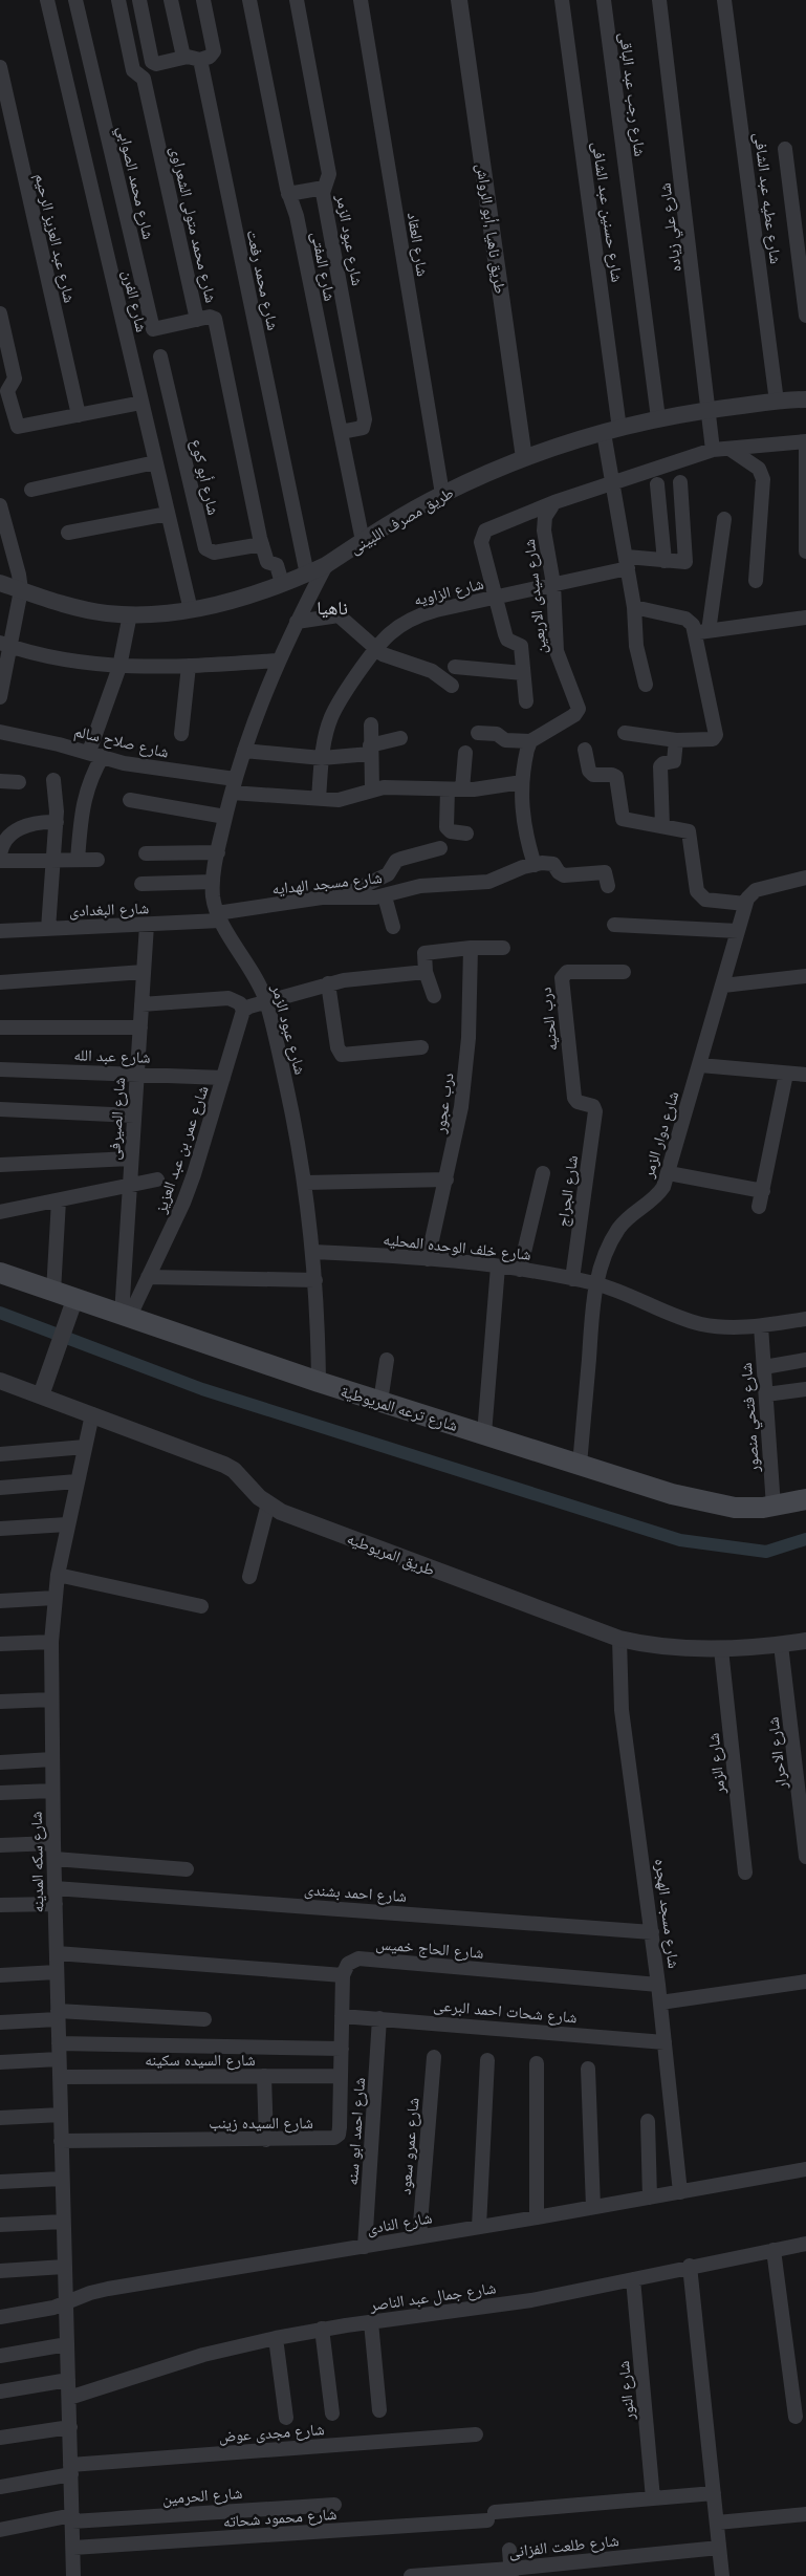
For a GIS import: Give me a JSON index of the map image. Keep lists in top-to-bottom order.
{
  "streets": {
    "main road": ["شارع ترعه المريوطية"],
    "street": [
      "شارع رجب عبد الباقى",
      "شارع محمد الصوابي",
      "شارع عطيه عبد الشافى",
      "شارع حسنين عبد الشافى",
      "شارع محمد متولى الشعراوى",
      "شارع علي زياده",
      "طريق ناهيا ,أبو الرواش",
      "شارع عبد العزيز الرحيم",
      "شارع عبود الزمر",
      "شارع العقاد",
      "شارع المفتى",
      "شارع محمد رفعت",
      "شارع الفرن",
      "شارع أبو كوع",
      "طريق مصرف اللبينى",
      "شارع الزاويه",
      "شارع سيدى الاربعين",
      "شارع صلاح سالم",
      "شارع مسجد الهدايه",
      "شارع البغدادى",
      "درب الحنيه",
      "شارع عبد الله",
      "درب عجور",
      "شارع الصيرفى",
      "شارع دوار الزمر",
      "شارع عمر بن عبد العزيز",
      "شارع الجراج",
      "شارع خلف الوحده المحليه",
      "شارع فتحي منصور",
      "طريق المريوطيه",
      "شارع الاحرار",
      "شارع الزمر",
      "شارع سكه المدينه",
      "شارع احمد بشندى",
      "شارع مسجد الهجره",
      "شارع الحاج خميس",
      "شارع شحات احمد البرعى",
      "شارع السيده سكينه",
      "شارع السيده زينب",
      "شارع احمد ابو سنه",
      "شارع عمرو سعود",
      "شارع النادى",
      "شارع جمال عبد الناصر",
      "شارع النور",
      "شارع مجدى عوض",
      "شارع الحرمين",
      "شارع محمود شحاته",
      "شارع طلعت الفزانى"
    ]
  },
  "crossings": [
    ["شارع رجب عبد الباقى", "طريق مصرف اللبينى"],
    ["شارع محمد الصوابي", "شارع محمد متولى الشعراوى"],
    ["شارع عطيه عبد الشافى", "طريق مصرف اللبينى"],
    ["شارع حسنين عبد الشافى", "طريق مصرف اللبينى"],
    ["شارع حسنين عبد الشافى", "شارع الزاويه"],
    ["شارع محمد متولى الشعراوى", "شارع أبو كوع"],
    ["شارع محمد متولى الشعراوى", "طريق مصرف اللبينى"],
    ["شارع علي زياده", "طريق مصرف اللبينى"],
    ["طريق ناهيا ,أبو الرواش", "طريق مصرف اللبينى"],
    ["شارع عبود الزمر", "شارع المفتى"],
    ["شارع عبود الزمر", "طريق مصرف اللبينى"],
    ["شارع عبود الزمر", "شارع صلاح سالم"],
    ["شارع عبود الزمر", "شارع مسجد الهدايه"],
    ["شارع عبود الزمر", "شارع البغدادى"],
    ["شارع عبود الزمر", "شارع خلف الوحده المحليه"],
    ["شارع عبود الزمر", "شارع ترعه المريوطية"],
    ["شارع العقاد", "طريق مصرف اللبينى"],
    ["شارع المفتى", "طريق مصرف اللبينى"],
    ["شارع محمد رفعت", "طريق مصرف اللبينى"],
    ["شارع الفرن", "طريق مصرف اللبينى"],
    ["شارع الزاويه", "شارع سيدى الاربعين"],
    ["شارع الزاويه", "شارع صلاح سالم"],
    ["شارع مسجد الهدايه", "شارع البغدادى"],
    ["شارع البغدادى", "شارع الصيرفى"],
    ["درب الحنيه", "شارع الجراج"],
    ["شارع عبد الله", "شارع الصيرفى"],
    ["شارع عبد الله", "شارع عمر بن عبد العزيز"],
    ["درب عجور", "شارع خلف الوحده المحليه"],
    ["شارع الصيرفى", "شارع عمر بن عبد العزيز"],
    ["شارع الصيرفى", "شارع ترعه المريوطية"],
    ["شارع دوار الزمر", "شارع خلف الوحده المحليه"],
    ["شارع دوار الزمر", "شارع ترعه المريوطية"],
    ["شارع عمر بن عبد العزيز", "شارع ترعه المريوطية"],
    ["شارع الجراج", "شارع خلف الوحده المحليه"],
    ["شارع خلف الوحده المحليه", "شارع فتحي منصور"],
    ["شارع ترعه المريوطية", "شارع فتحي منصور"],
    ["طريق المريوطيه", "شارع الاحرار"],
    ["طريق المريوطيه", "شارع الزمر"],
    ["طريق المريوطيه", "شارع سكه المدينه"],
    ["طريق المريوطيه", "شارع مسجد الهجره"],
    ["شارع سكه المدينه", "شارع احمد بشندى"],
    ["شارع سكه المدينه", "شارع السيده سكينه"],
    ["شارع سكه المدينه", "شارع السيده زينب"],
    ["شارع سكه المدينه", "شارع النادى"],
    ["شارع احمد بشندى", "شارع مسجد الهجره"],
    ["شارع مسجد الهجره", "شارع الحاج خميس"],
    ["شارع مسجد الهجره", "شارع شحات احمد البرعى"],
    ["شارع مسجد الهجره", "شارع النادى"],
    ["شارع الحاج خميس", "شارع السيده زينب"],
    ["شارع شحات احمد البرعى", "شارع السيده زينب"],
    ["شارع شحات احمد البرعى", "شارع احمد ابو سنه"],
    ["شارع السيده سكينه", "شارع السيده زينب"],
    ["شارع احمد ابو سنه", "شارع النادى"],
    ["شارع عمرو سعود", "شارع النادى"],
    ["شارع جمال عبد الناصر", "شارع النور"],
    ["شارع النور", "شارع محمود شحاته"]
  ],
  "districts": ["ناهيا"]
}
